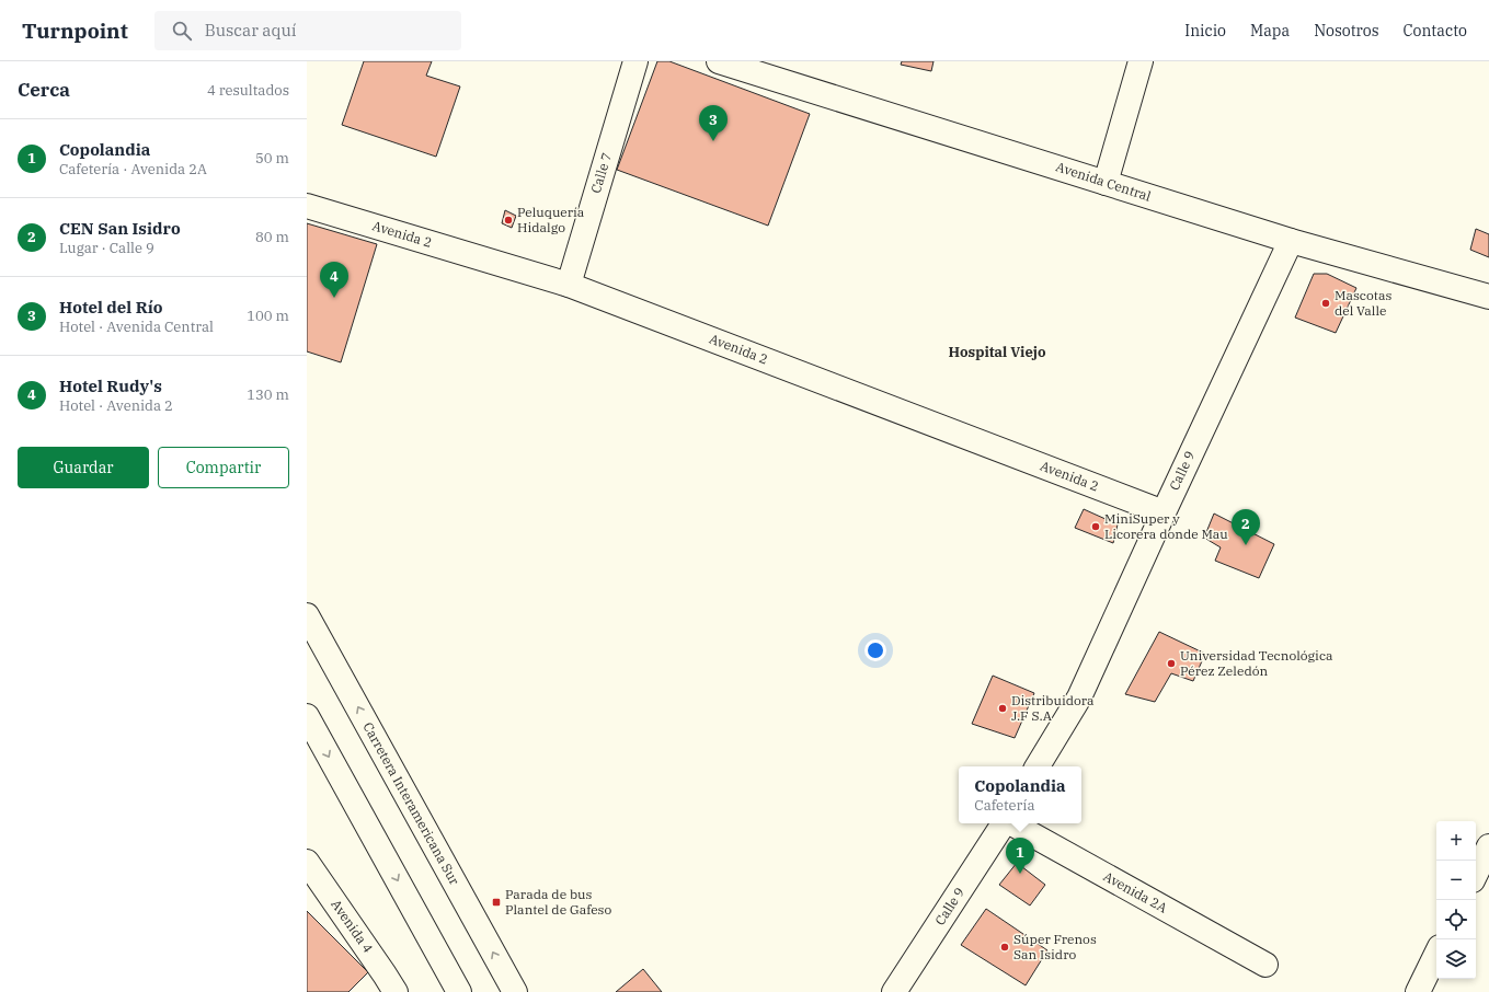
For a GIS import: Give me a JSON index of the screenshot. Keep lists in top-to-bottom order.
{
  "streets": {
    "main road": [
      "Calle 7",
      "Avenida Central",
      "Avenida 2",
      "Calle 9",
      "Carretera Interamericana Sur",
      "Avenida 2A",
      "Avenida 4"
    ]
  },
  "crossings": [
    ["Calle 7", "Avenida 2"],
    ["Avenida Central", "Calle 9"],
    ["Avenida 2", "Calle 9"]
  ],
  "districts": ["Hospital Viejo"],
  "places": {
    "other": [
      "Peluquería Hidalgo",
      "Mascotas del Valle",
      "MiniSuper y Licorera donde Mau",
      "Universidad Tecnológica Pérez Zeledón",
      "Distribuidora J.F S.A",
      "Súper Frenos San Isidro"
    ],
    "transit": ["Parada de bus Plantel de Gafeso"]
  },
  "page": {
    "header": "Turnpoint",
    "search": "Buscar aquí",
    "nav": [
      "Inicio",
      "Mapa",
      "Nosotros",
      "Contacto"
    ],
    "heading": ["Cerca", "4 resultados"],
    "pins": [
      "3",
      "4",
      "2",
      "1"
    ],
    "list": [
      {
        "mark": "1",
        "name": "Copolandia",
        "note": "Cafetería · Avenida 2A",
        "value": "50 m"
      },
      {
        "mark": "2",
        "name": "CEN San Isidro",
        "note": "Lugar · Calle 9",
        "value": "80 m"
      },
      {
        "mark": "3",
        "name": "Hotel del Río",
        "note": "Hotel · Avenida Central",
        "value": "100 m"
      },
      {
        "mark": "4",
        "name": "Hotel Rudy's",
        "note": "Hotel · Avenida 2",
        "value": "130 m"
      }
    ],
    "buttons": ["Guardar", "Compartir"],
    "popup": ["Copolandia", "Cafetería"],
    "map_buttons": ["+", "−"]
  }
}
